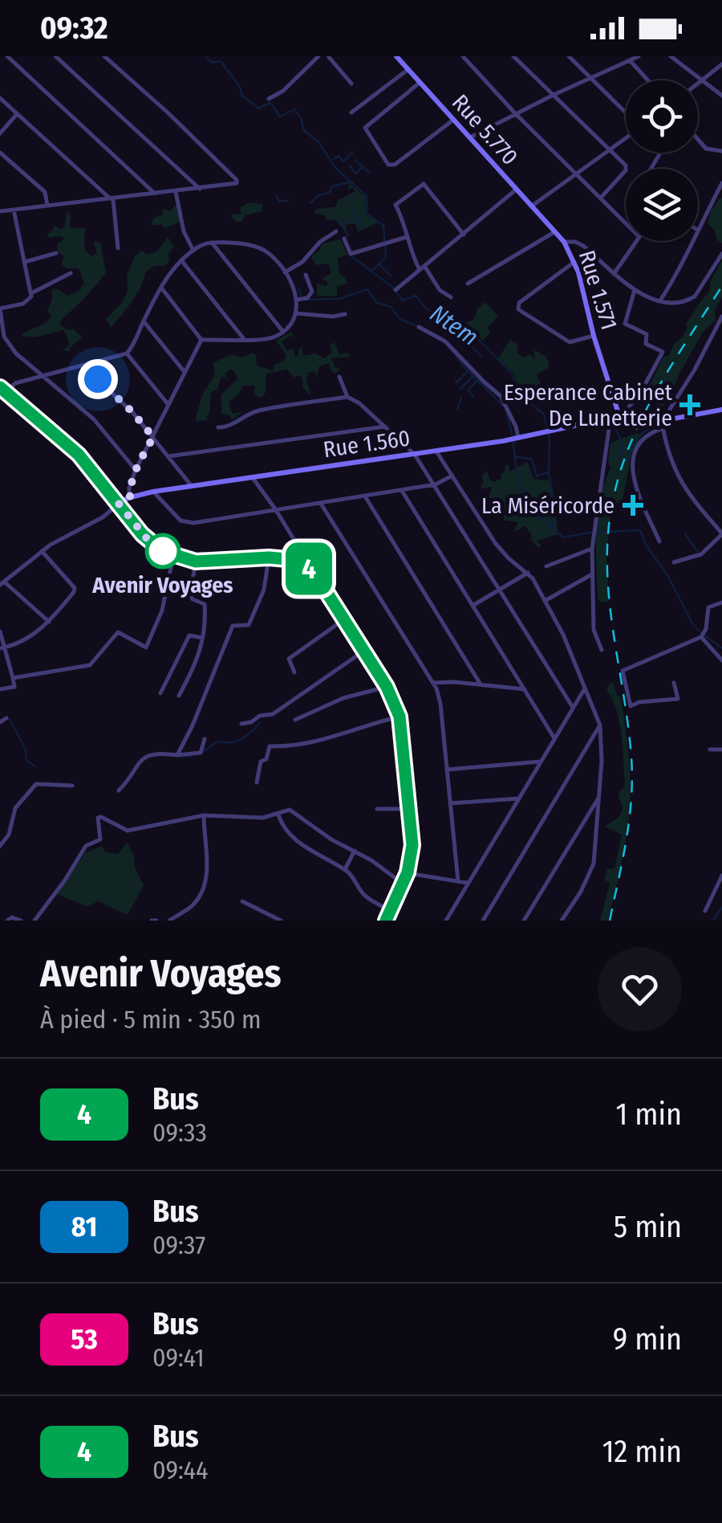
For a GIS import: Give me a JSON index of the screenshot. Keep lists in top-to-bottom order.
{
  "streets": {
    "main road": ["Rue 5.770", "Rue 1.571", "Rue 1.560"]
  },
  "crossings": [
    ["Rue 5.770", "Rue 1.571"],
    ["Rue 1.571", "Rue 1.560"]
  ],
  "water": ["Ntem"],
  "places": {
    "health": ["Esperance Cabinet De Lunetterie", "La Miséricorde"],
    "other": ["Avenir Voyages"]
  },
  "lines": ["bus line 4"],
  "page": {
    "status": "09:32",
    "on_map": "4",
    "heading": ["Avenir Voyages", "À pied · 5 min · 350 m"],
    "list": [
      {
        "mark": "4",
        "name": "Bus",
        "note": "09:33",
        "value": "1 min"
      },
      {
        "mark": "81",
        "name": "Bus",
        "note": "09:37",
        "value": "5 min"
      },
      {
        "mark": "53",
        "name": "Bus",
        "note": "09:41",
        "value": "9 min"
      },
      {
        "mark": "4",
        "name": "Bus",
        "note": "09:44",
        "value": "12 min"
      }
    ]
  }
}
